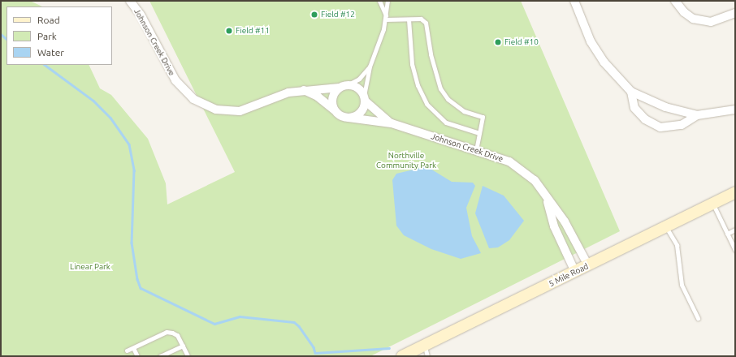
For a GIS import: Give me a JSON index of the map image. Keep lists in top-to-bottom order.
{
  "streets": {
    "street": ["Johnson Creek Drive", "5 Mile Road"]
  },
  "crossings": [
    ["Johnson Creek Drive", "5 Mile Road"]
  ],
  "parks": ["Northville Community Park", "Linear Park"],
  "places": ["Field #12", "Field #11", "Field #10"],
  "legend": ["Road", "Park", "Water"]
}
